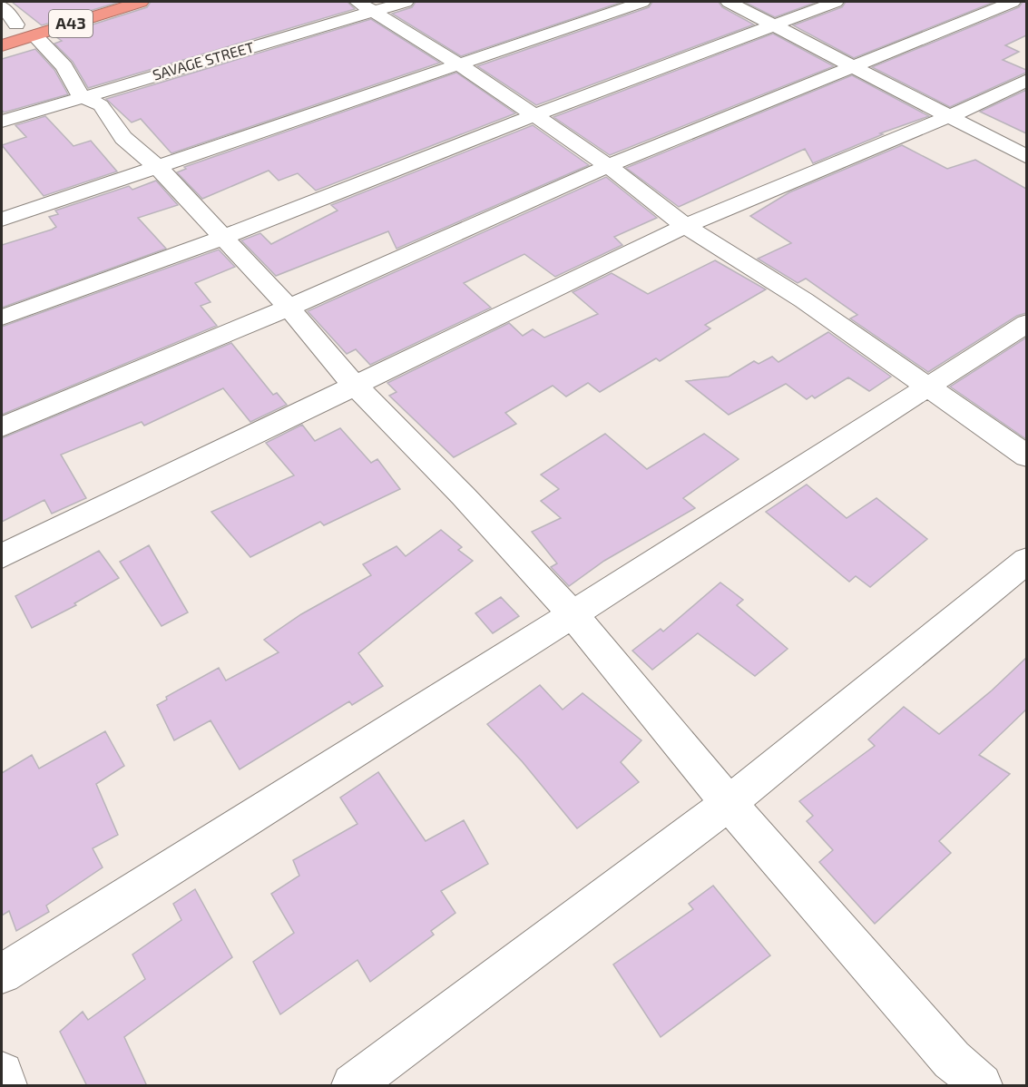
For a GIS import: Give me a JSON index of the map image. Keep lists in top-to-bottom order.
{
  "streets": {
    "highway": ["A43"],
    "street": ["SAVAGE STREET"]
  }
}
